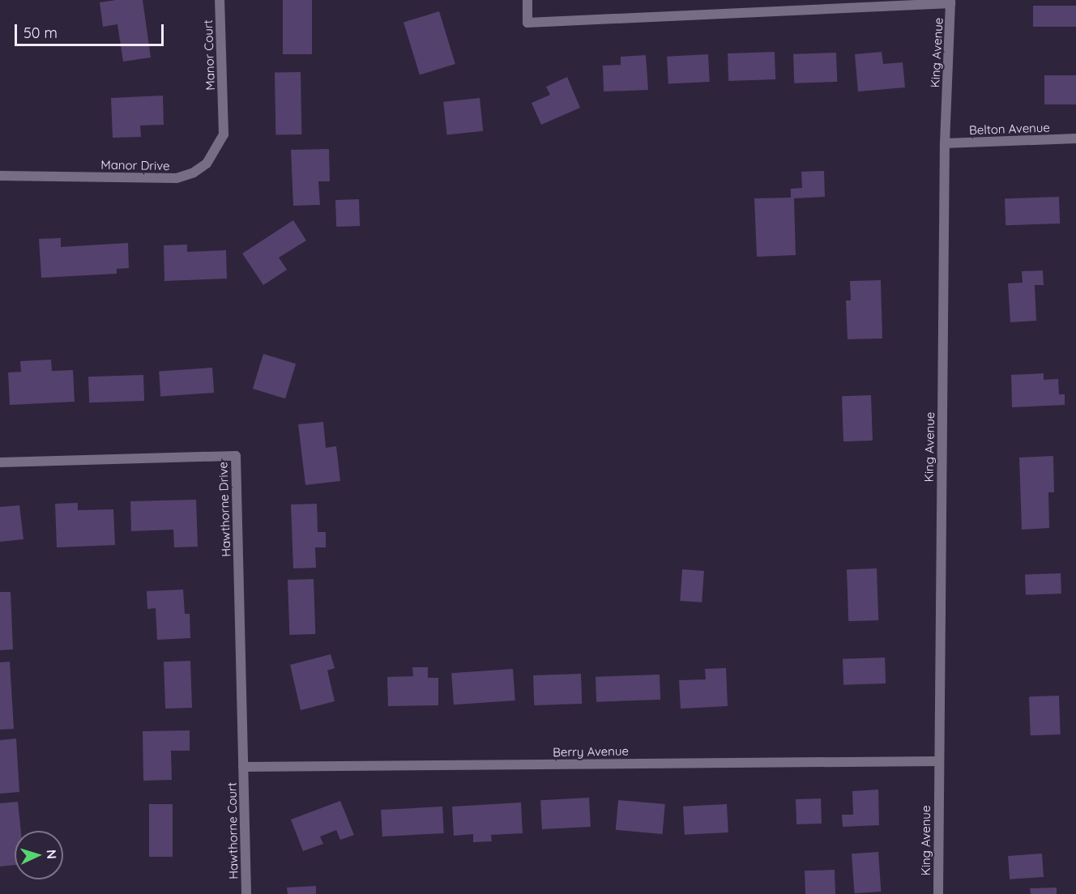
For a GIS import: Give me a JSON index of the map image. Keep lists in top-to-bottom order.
{
  "streets": {
    "street": [
      "King Avenue",
      "Manor Court",
      "Belton Avenue",
      "Manor Drive",
      "Hawthorne Drive",
      "Berry Avenue",
      "Hawthorne Court"
    ]
  },
  "crossings": [
    ["King Avenue", "Belton Avenue"],
    ["King Avenue", "Berry Avenue"],
    ["Manor Court", "Manor Drive"],
    ["Hawthorne Drive", "Berry Avenue"],
    ["Hawthorne Drive", "Hawthorne Court"],
    ["Berry Avenue", "Hawthorne Court"]
  ],
  "scale_bar": "50 m",
  "north": "right"
}
